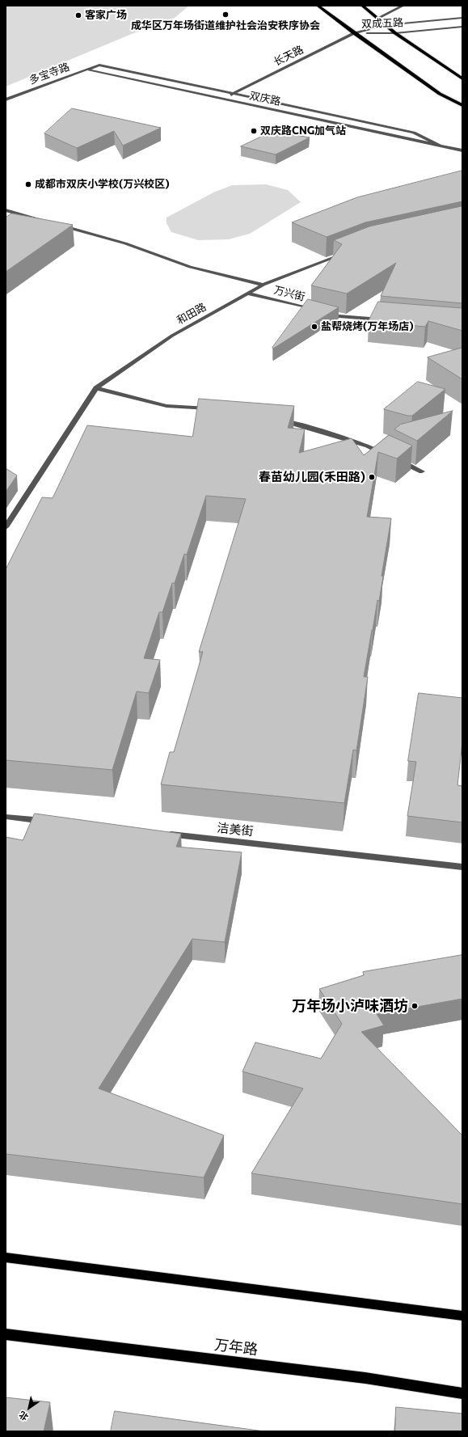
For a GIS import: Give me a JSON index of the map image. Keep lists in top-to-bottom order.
{
  "streets": {
    "main road": ["万年路"],
    "street": [
      "双成五路",
      "长天路",
      "多宝寺路",
      "双庆路",
      "万兴街",
      "和田路",
      "洁美街"
    ]
  },
  "crossings": [
    ["双成五路", "长天路"],
    ["长天路", "双庆路"],
    ["多宝寺路", "双庆路"],
    ["万兴街", "和田路"]
  ],
  "places": [
    "成华区万年场街道维护社会治安秩序协会",
    "客家广场",
    "双庆路CNG加气站",
    "成都市双庆小学校(万兴校区)",
    "盐帮烧烤(万年场店)",
    "春苗幼儿园(禾田路)",
    "万年场小泸味酒坊"
  ],
  "north": "bottom left"
}
